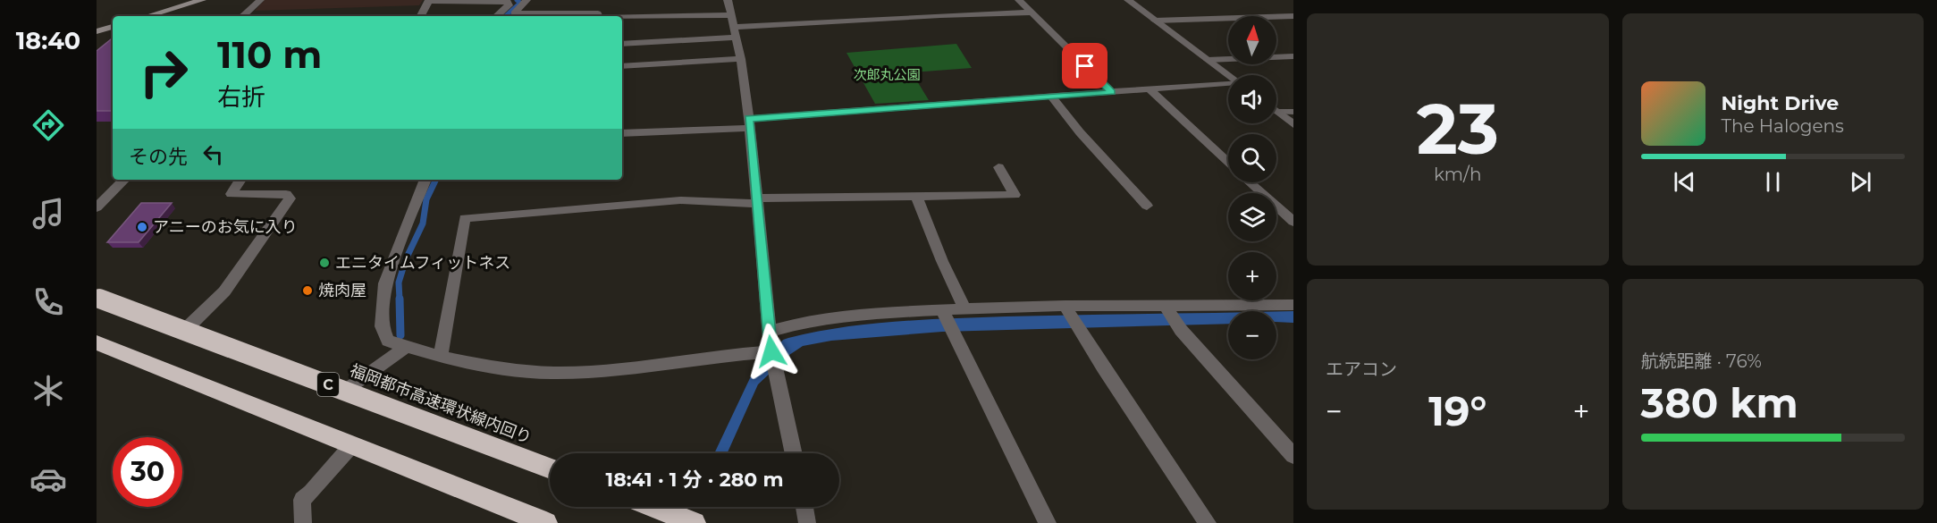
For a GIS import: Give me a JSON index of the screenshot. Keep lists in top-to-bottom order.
{
  "streets": {
    "highway": ["C", "福岡都市高速環状線内回り"]
  },
  "parks": ["次郎丸公園"],
  "places": ["アニーのお気に入り", "エニタイムフィットネス", "焼肉屋"],
  "north": "top",
  "page": {
    "tabs": "18:40",
    "tile": [
      ["23", "km/h"],
      "エアコン",
      ["航続距離 · 76%", "380 km"]
    ],
    "map_buttons": ["+", "−"],
    "turn": ["110 m", "右折"],
    "song": ["Night Drive", "The Halogens"],
    "then": "その先",
    "heat": ["−", "19°", "+"],
    "limit": "30",
    "trip": "18:41 · 1 分 · 280 m"
  }
}
